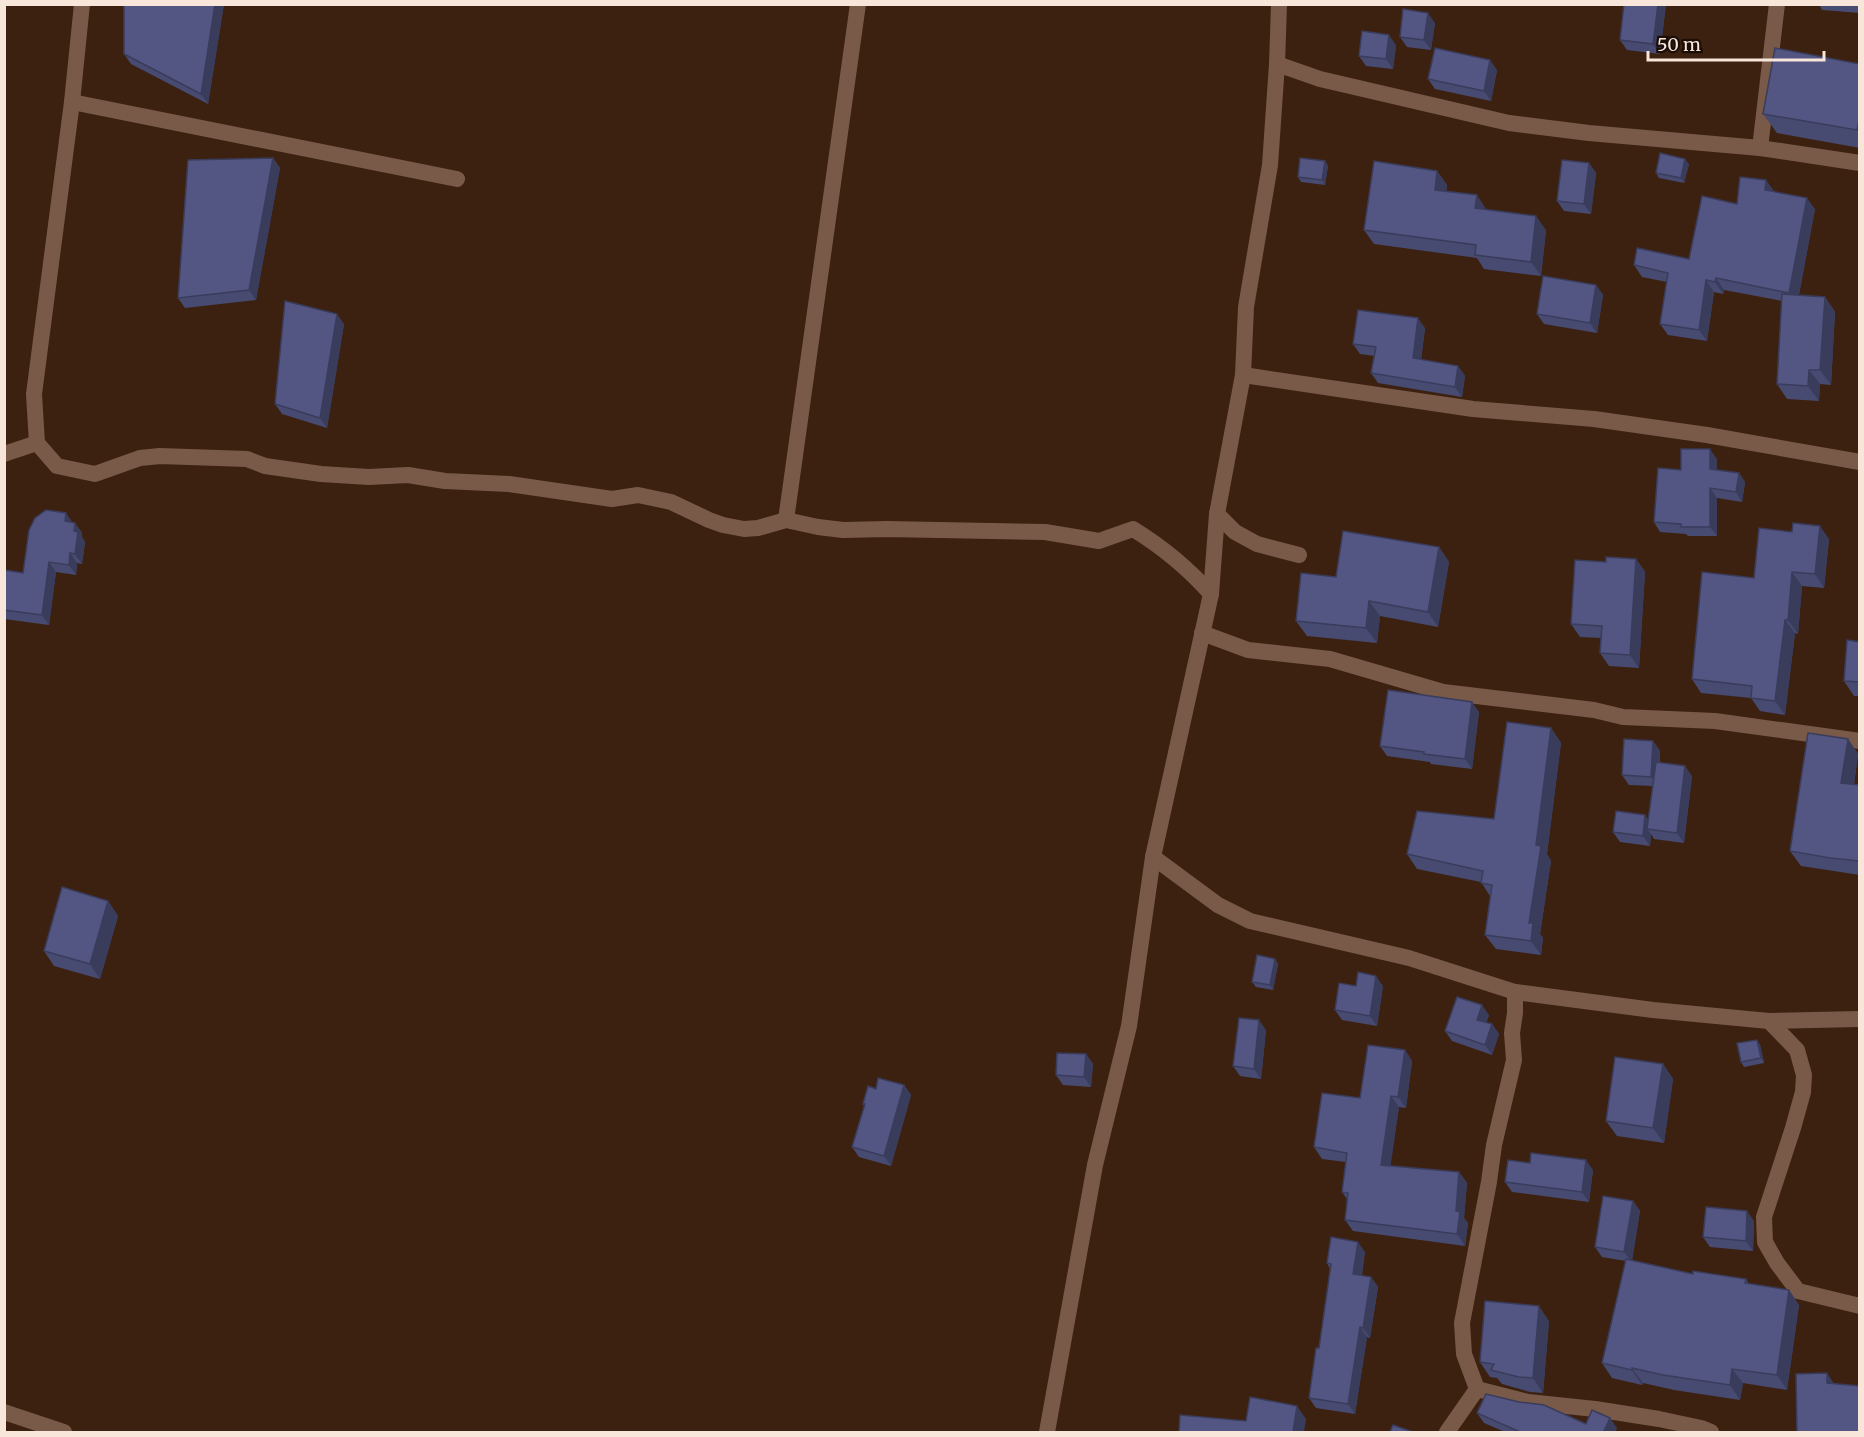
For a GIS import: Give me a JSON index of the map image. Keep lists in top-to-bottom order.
{
  "scale_bar": "50 m"
}
